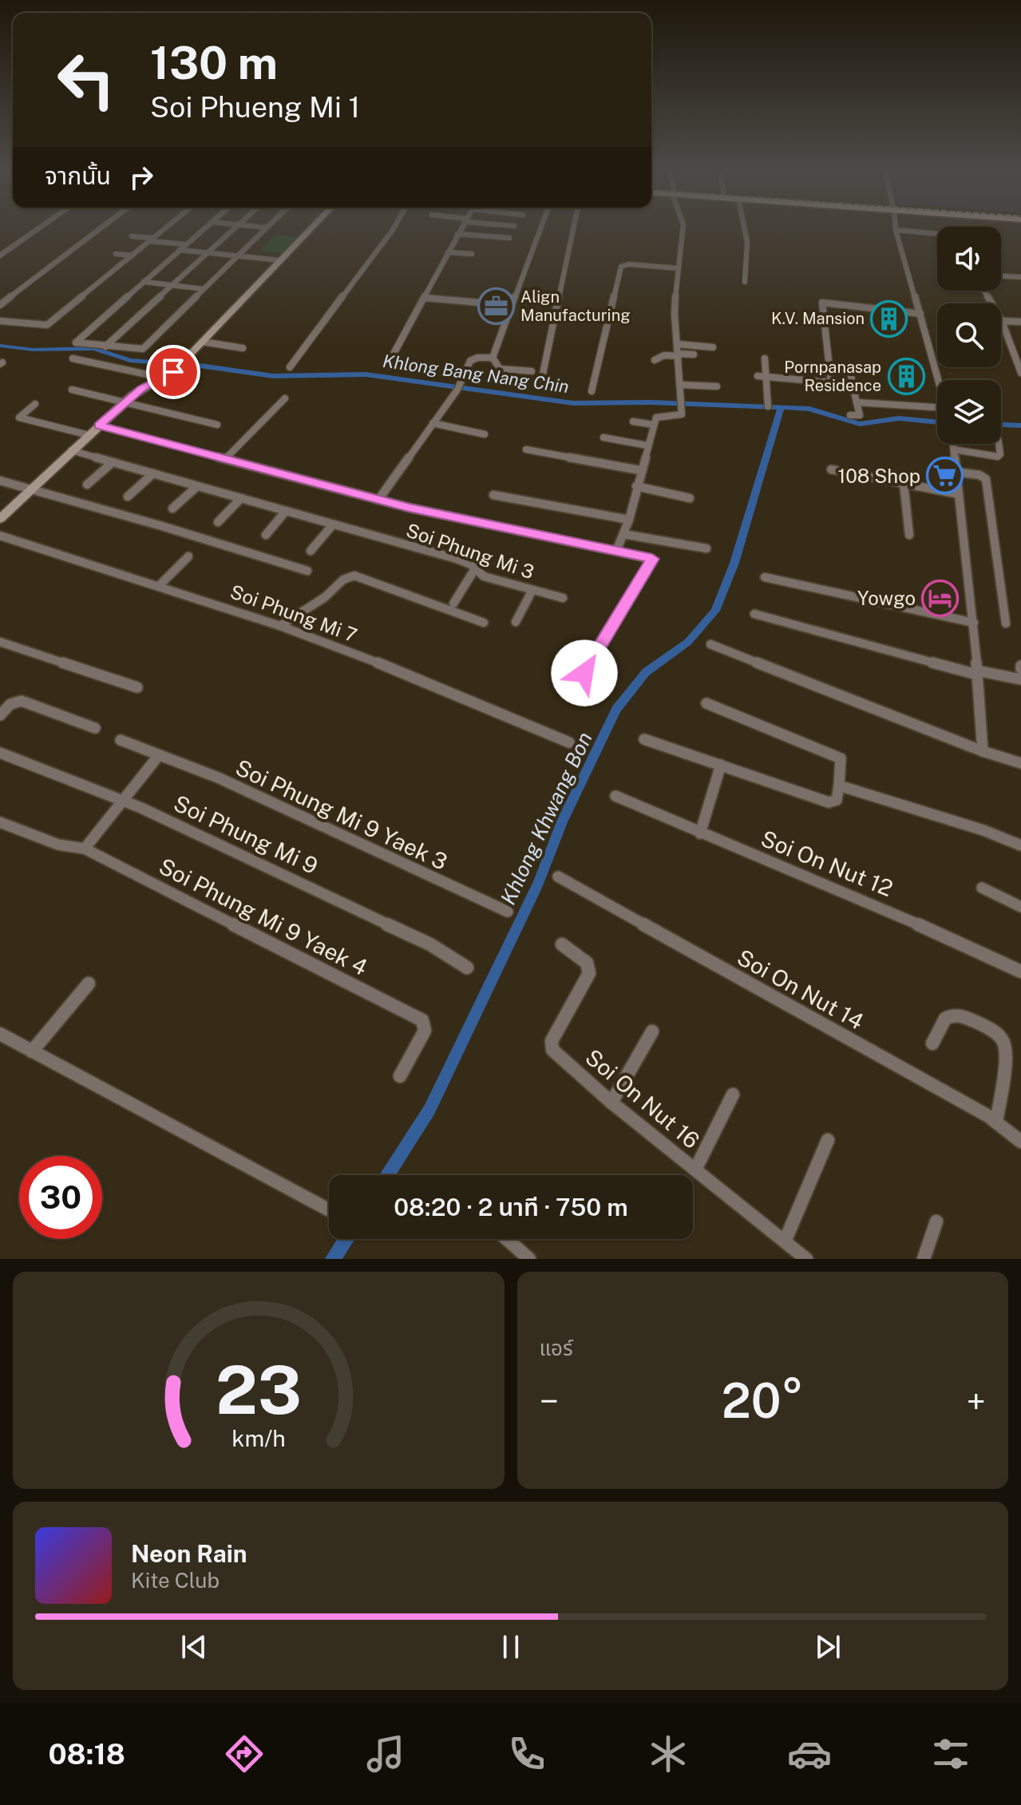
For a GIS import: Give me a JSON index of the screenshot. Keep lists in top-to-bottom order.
{
  "streets": {
    "street": [
      "Soi Phung Mi 3",
      "Soi Phung Mi 7",
      "Soi Phung Mi 9 Yaek 3",
      "Soi Phung Mi 9",
      "Soi On Nut 12",
      "Soi Phung Mi 9 Yaek 4",
      "Soi On Nut 14",
      "Soi On Nut 16"
    ]
  },
  "water": ["Khlong Bang Nang Chin", "Khlong Khwang Bon"],
  "places": {
    "office": ["Align Manufacturing"],
    "building": ["K.V. Mansion", "Pornpanasap Residence"],
    "supermarket": ["108 Shop"],
    "hotel": ["Yowgo"]
  },
  "page": {
    "turn": ["130 m", "Soi Phueng Mi 1"],
    "then": "จากนั้น",
    "limit": "30",
    "trip": "08:20 · 2 นาที · 750 m",
    "tile": "แอร์",
    "heat": ["−", "20°", "+"],
    "song": ["Neon Rain", "Kite Club"],
    "tabs": "08:18",
    "gauge": ["23", "km/h"]
  }
}
